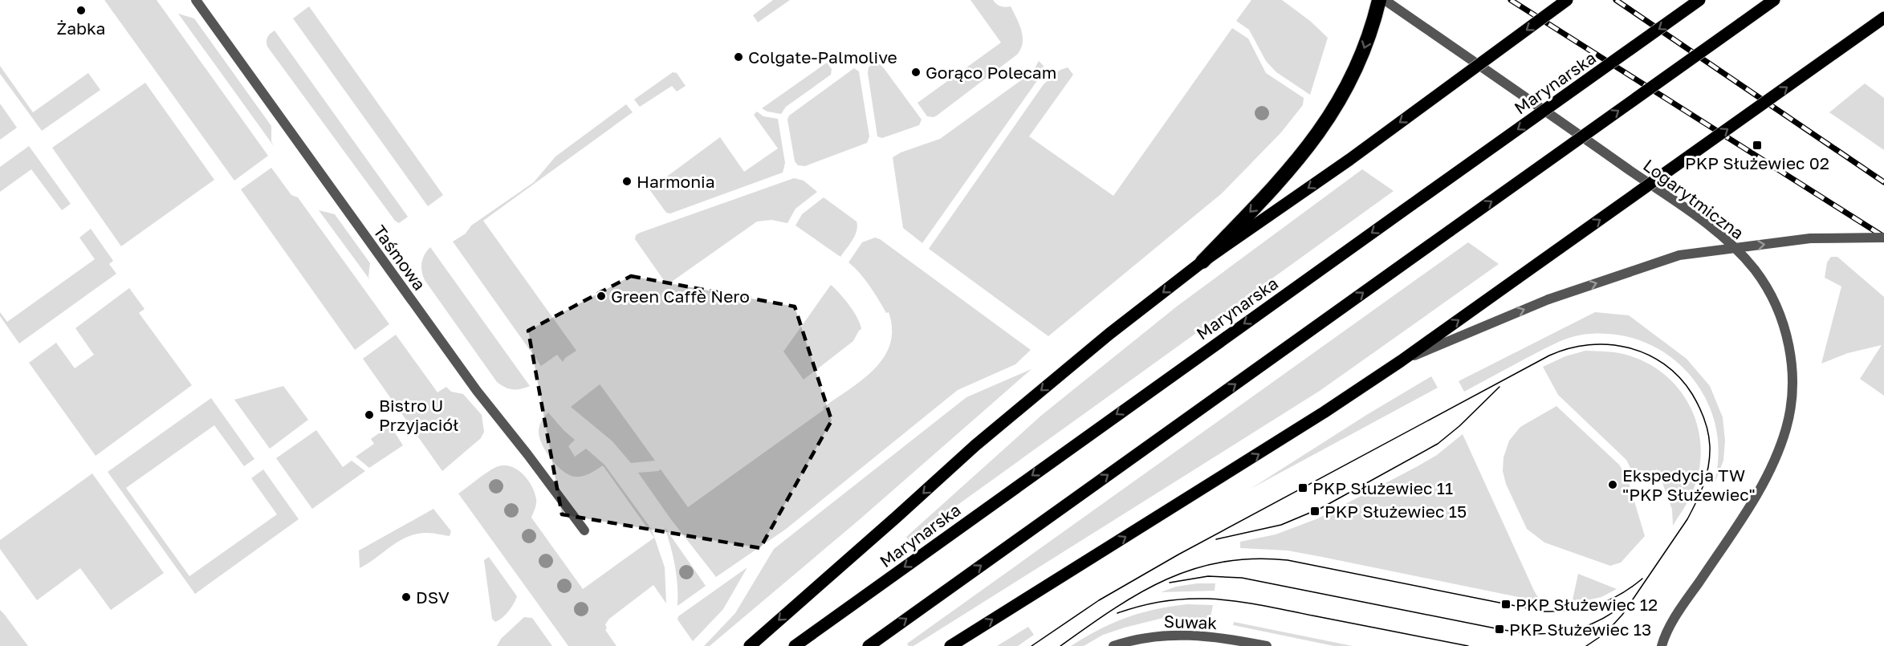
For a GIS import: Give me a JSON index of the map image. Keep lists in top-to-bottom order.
{
  "streets": {
    "main road": ["Marynarska"],
    "street": ["Logarytmiczna", "Taśmowa", "Suwak"]
  },
  "places": {
    "other": [
      "Żabka",
      "Colgate-Palmolive",
      "Gorąco Polecam",
      "Harmonia",
      "Green Caffè Nero",
      "Bistro U Przyjaciół",
      "Ekspedycja TW \"PKP Służewiec\"",
      "DSV"
    ],
    "transit": [
      "PKP Służewiec 02",
      "PKP Służewiec 11",
      "PKP Służewiec 15",
      "PKP Służewiec 12",
      "PKP Służewiec 13"
    ]
  }
}
